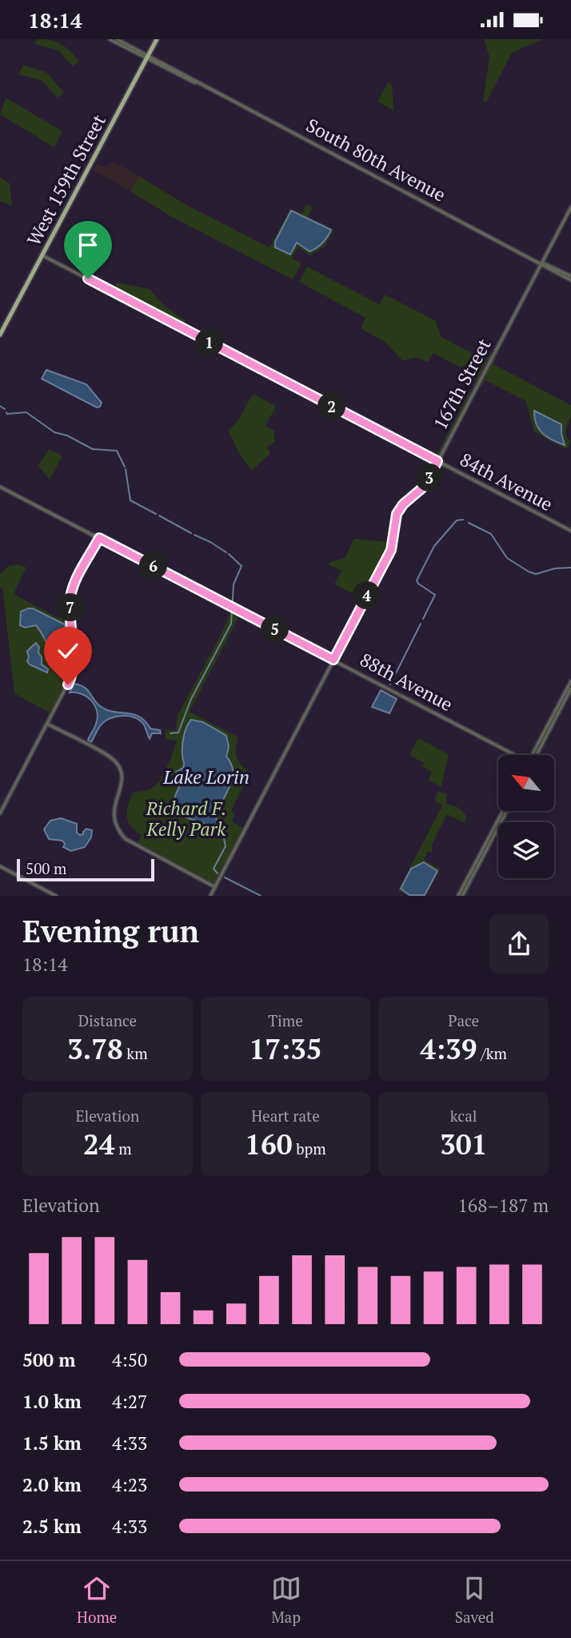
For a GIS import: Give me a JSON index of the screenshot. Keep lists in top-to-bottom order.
{
  "streets": {
    "main road": ["West 159th Street"],
    "street": [
      "South 80th Avenue",
      "167th Street",
      "84th Avenue",
      "88th Avenue"
    ]
  },
  "crossings": [
    ["South 80th Avenue", "West 159th Street"],
    ["South 80th Avenue", "167th Street"],
    ["West 159th Street", "84th Avenue"],
    ["167th Street", "84th Avenue"],
    ["167th Street", "88th Avenue"]
  ],
  "water": ["Lake Lorin"],
  "parks": ["Richard F. Kelly Park"],
  "scale_bar": "500 m",
  "north": "top left",
  "page": {
    "status": "18:14",
    "pins": [
      "1",
      "2",
      "3",
      "6",
      "4",
      "7",
      "5"
    ],
    "scale": "500 m",
    "heading": ["Evening run", "18:14"],
    "stats": [
      ["Distance", "3.78 km"],
      ["Time", "17:35"],
      ["Pace", "4:39 /km"],
      ["Elevation", "24 m"],
      ["Heart rate", "160 bpm"],
      ["kcal", "301"]
    ],
    "chart": ["Elevation", "168–187 m"],
    "list": [
      {
        "name": "500 m",
        "note": "4:50"
      },
      {
        "name": "1.0 km",
        "note": "4:27"
      },
      {
        "name": "1.5 km",
        "note": "4:33"
      },
      {
        "name": "2.0 km",
        "note": "4:23"
      },
      {
        "name": "2.5 km",
        "note": "4:33"
      }
    ],
    "tabs": ["Home", "Map", "Saved"]
  }
}
